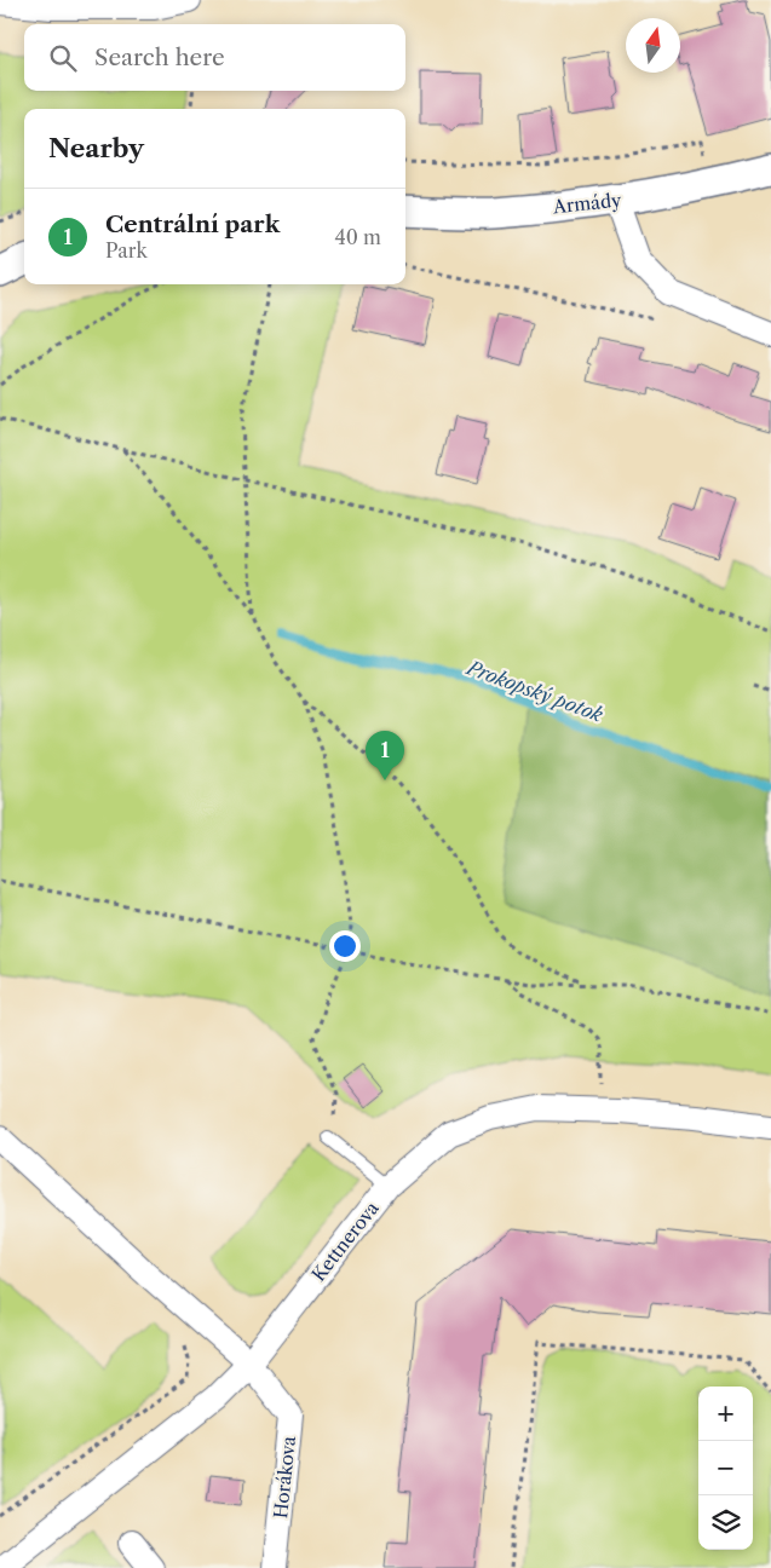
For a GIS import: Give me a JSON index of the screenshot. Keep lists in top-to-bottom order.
{
  "streets": {
    "street": ["Armády", "Kettnerova", "Horákova"]
  },
  "crossings": [
    ["Kettnerova", "Horákova"]
  ],
  "water": ["Prokopský potok"],
  "north": "top",
  "page": {
    "search": "Search here",
    "heading": "Nearby",
    "list": [
      {
        "mark": "1",
        "name": "Centrální park",
        "note": "Park",
        "value": "40 m"
      }
    ],
    "pins": "1",
    "map_buttons": ["+", "−"]
  }
}
